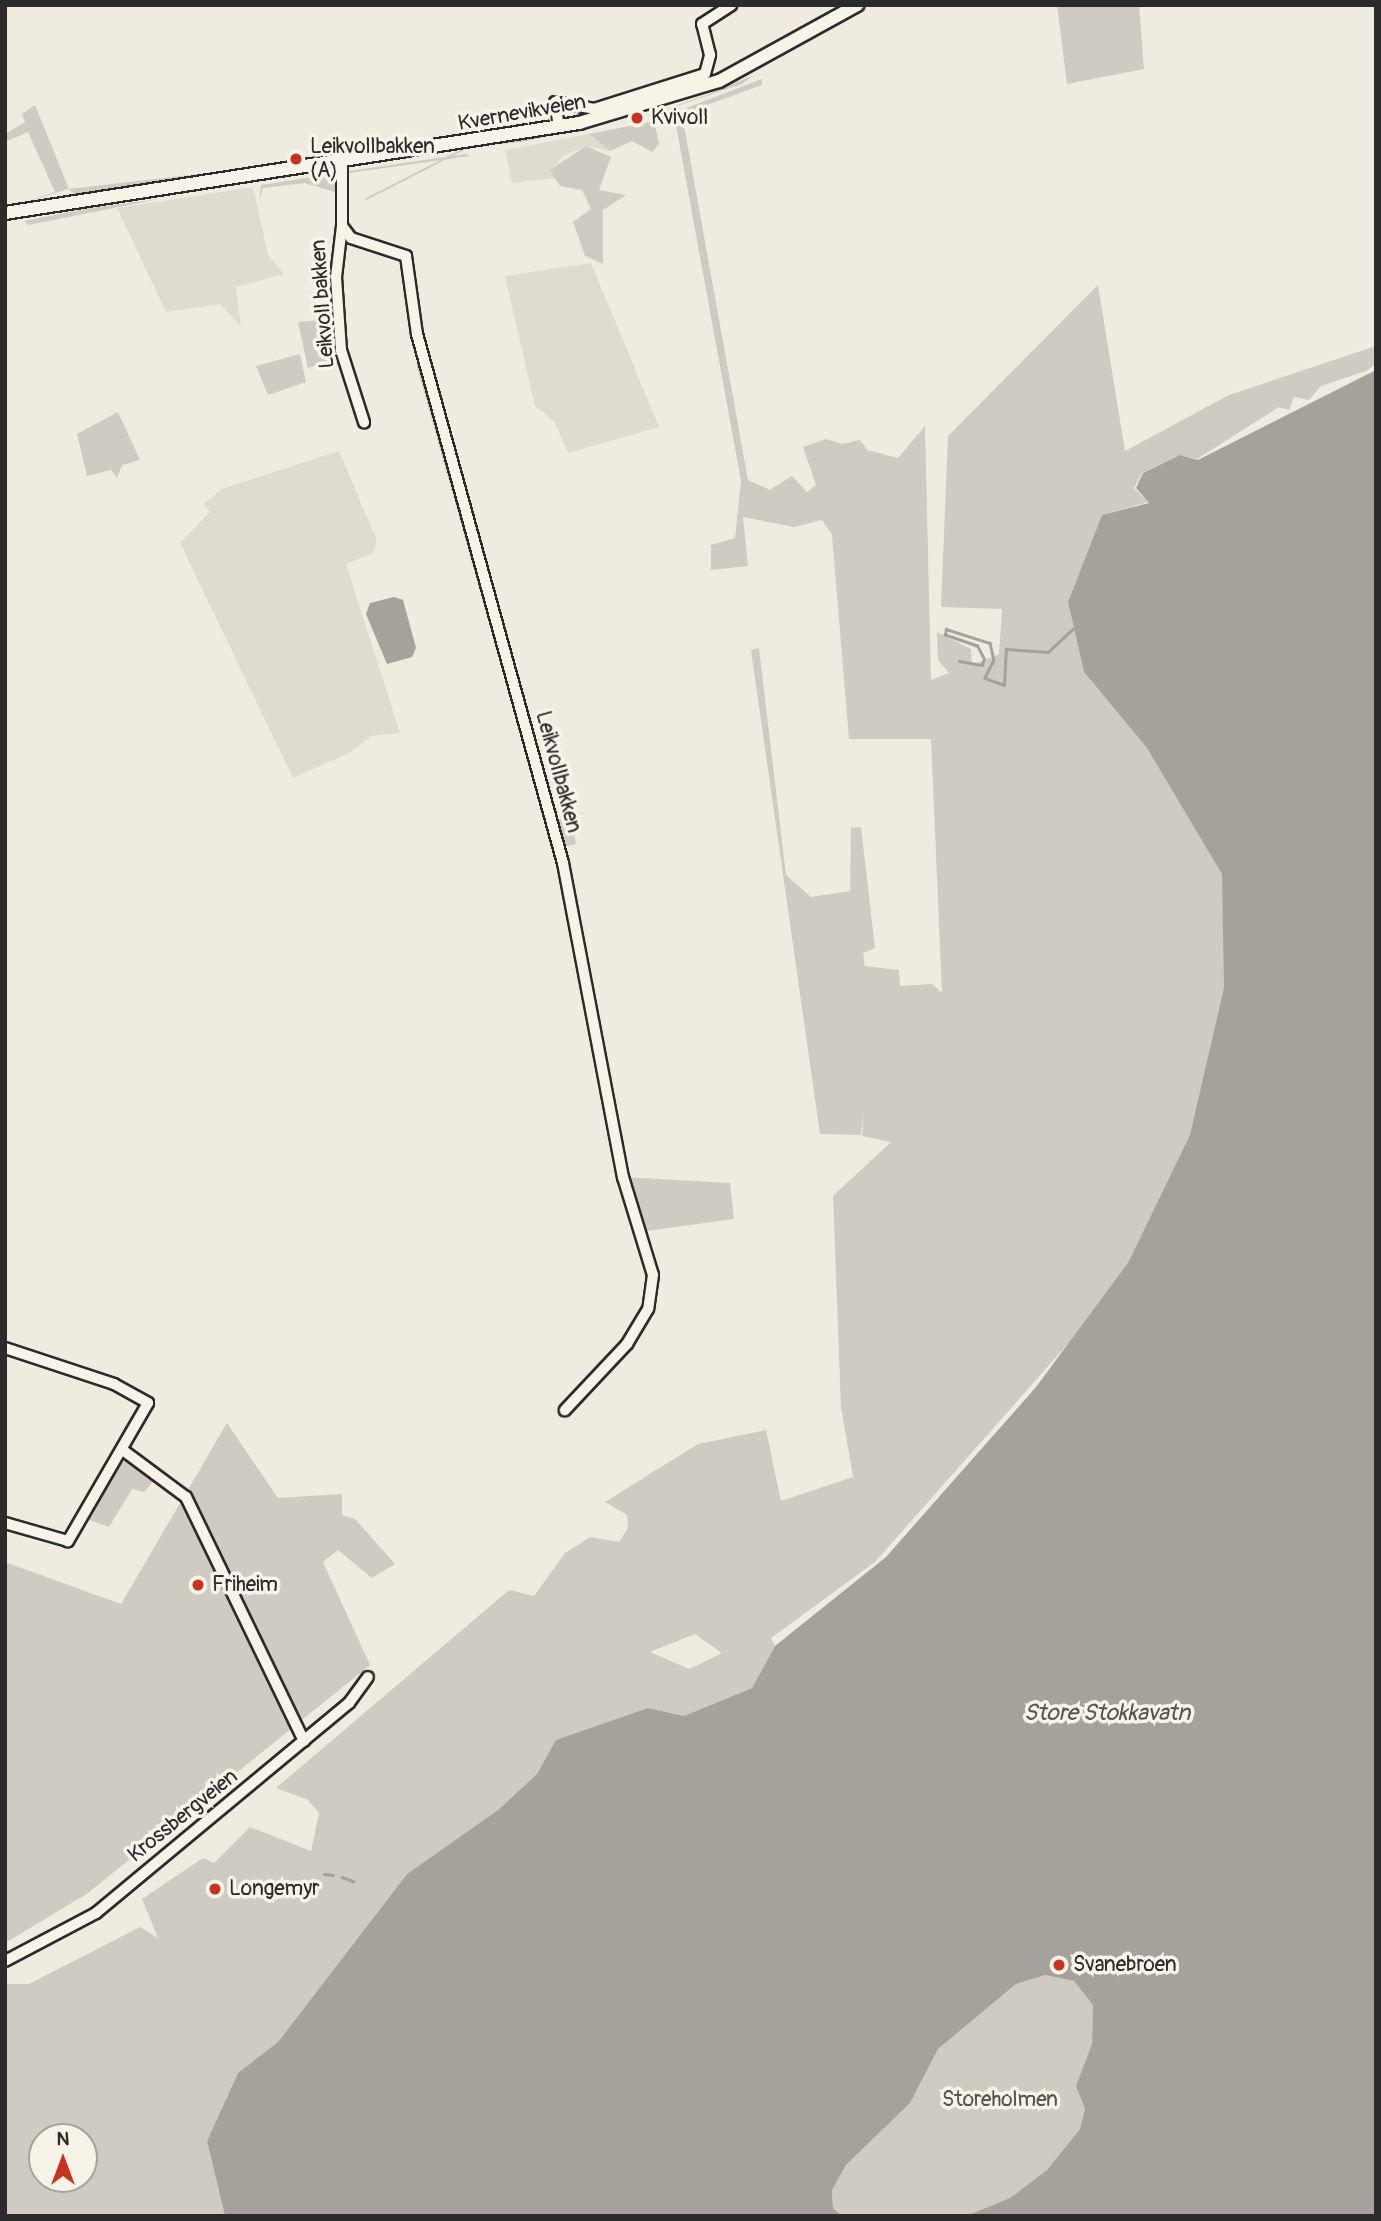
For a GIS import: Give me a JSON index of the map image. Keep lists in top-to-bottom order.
{
  "streets": {
    "main road": ["Kvernevikveien"],
    "street": ["Leikvoll bakken", "Leikvollbakken", "Krossbergveien"]
  },
  "crossings": [
    ["Leikvoll bakken", "Leikvollbakken"]
  ],
  "water": ["Store Stokkavatn"],
  "parks": ["Storeholmen"],
  "places": [
    "Kvivoll",
    "Leikvollbakken (A)",
    "Friheim",
    "Longemyr",
    "Svanebroen"
  ],
  "north": "top"
}
